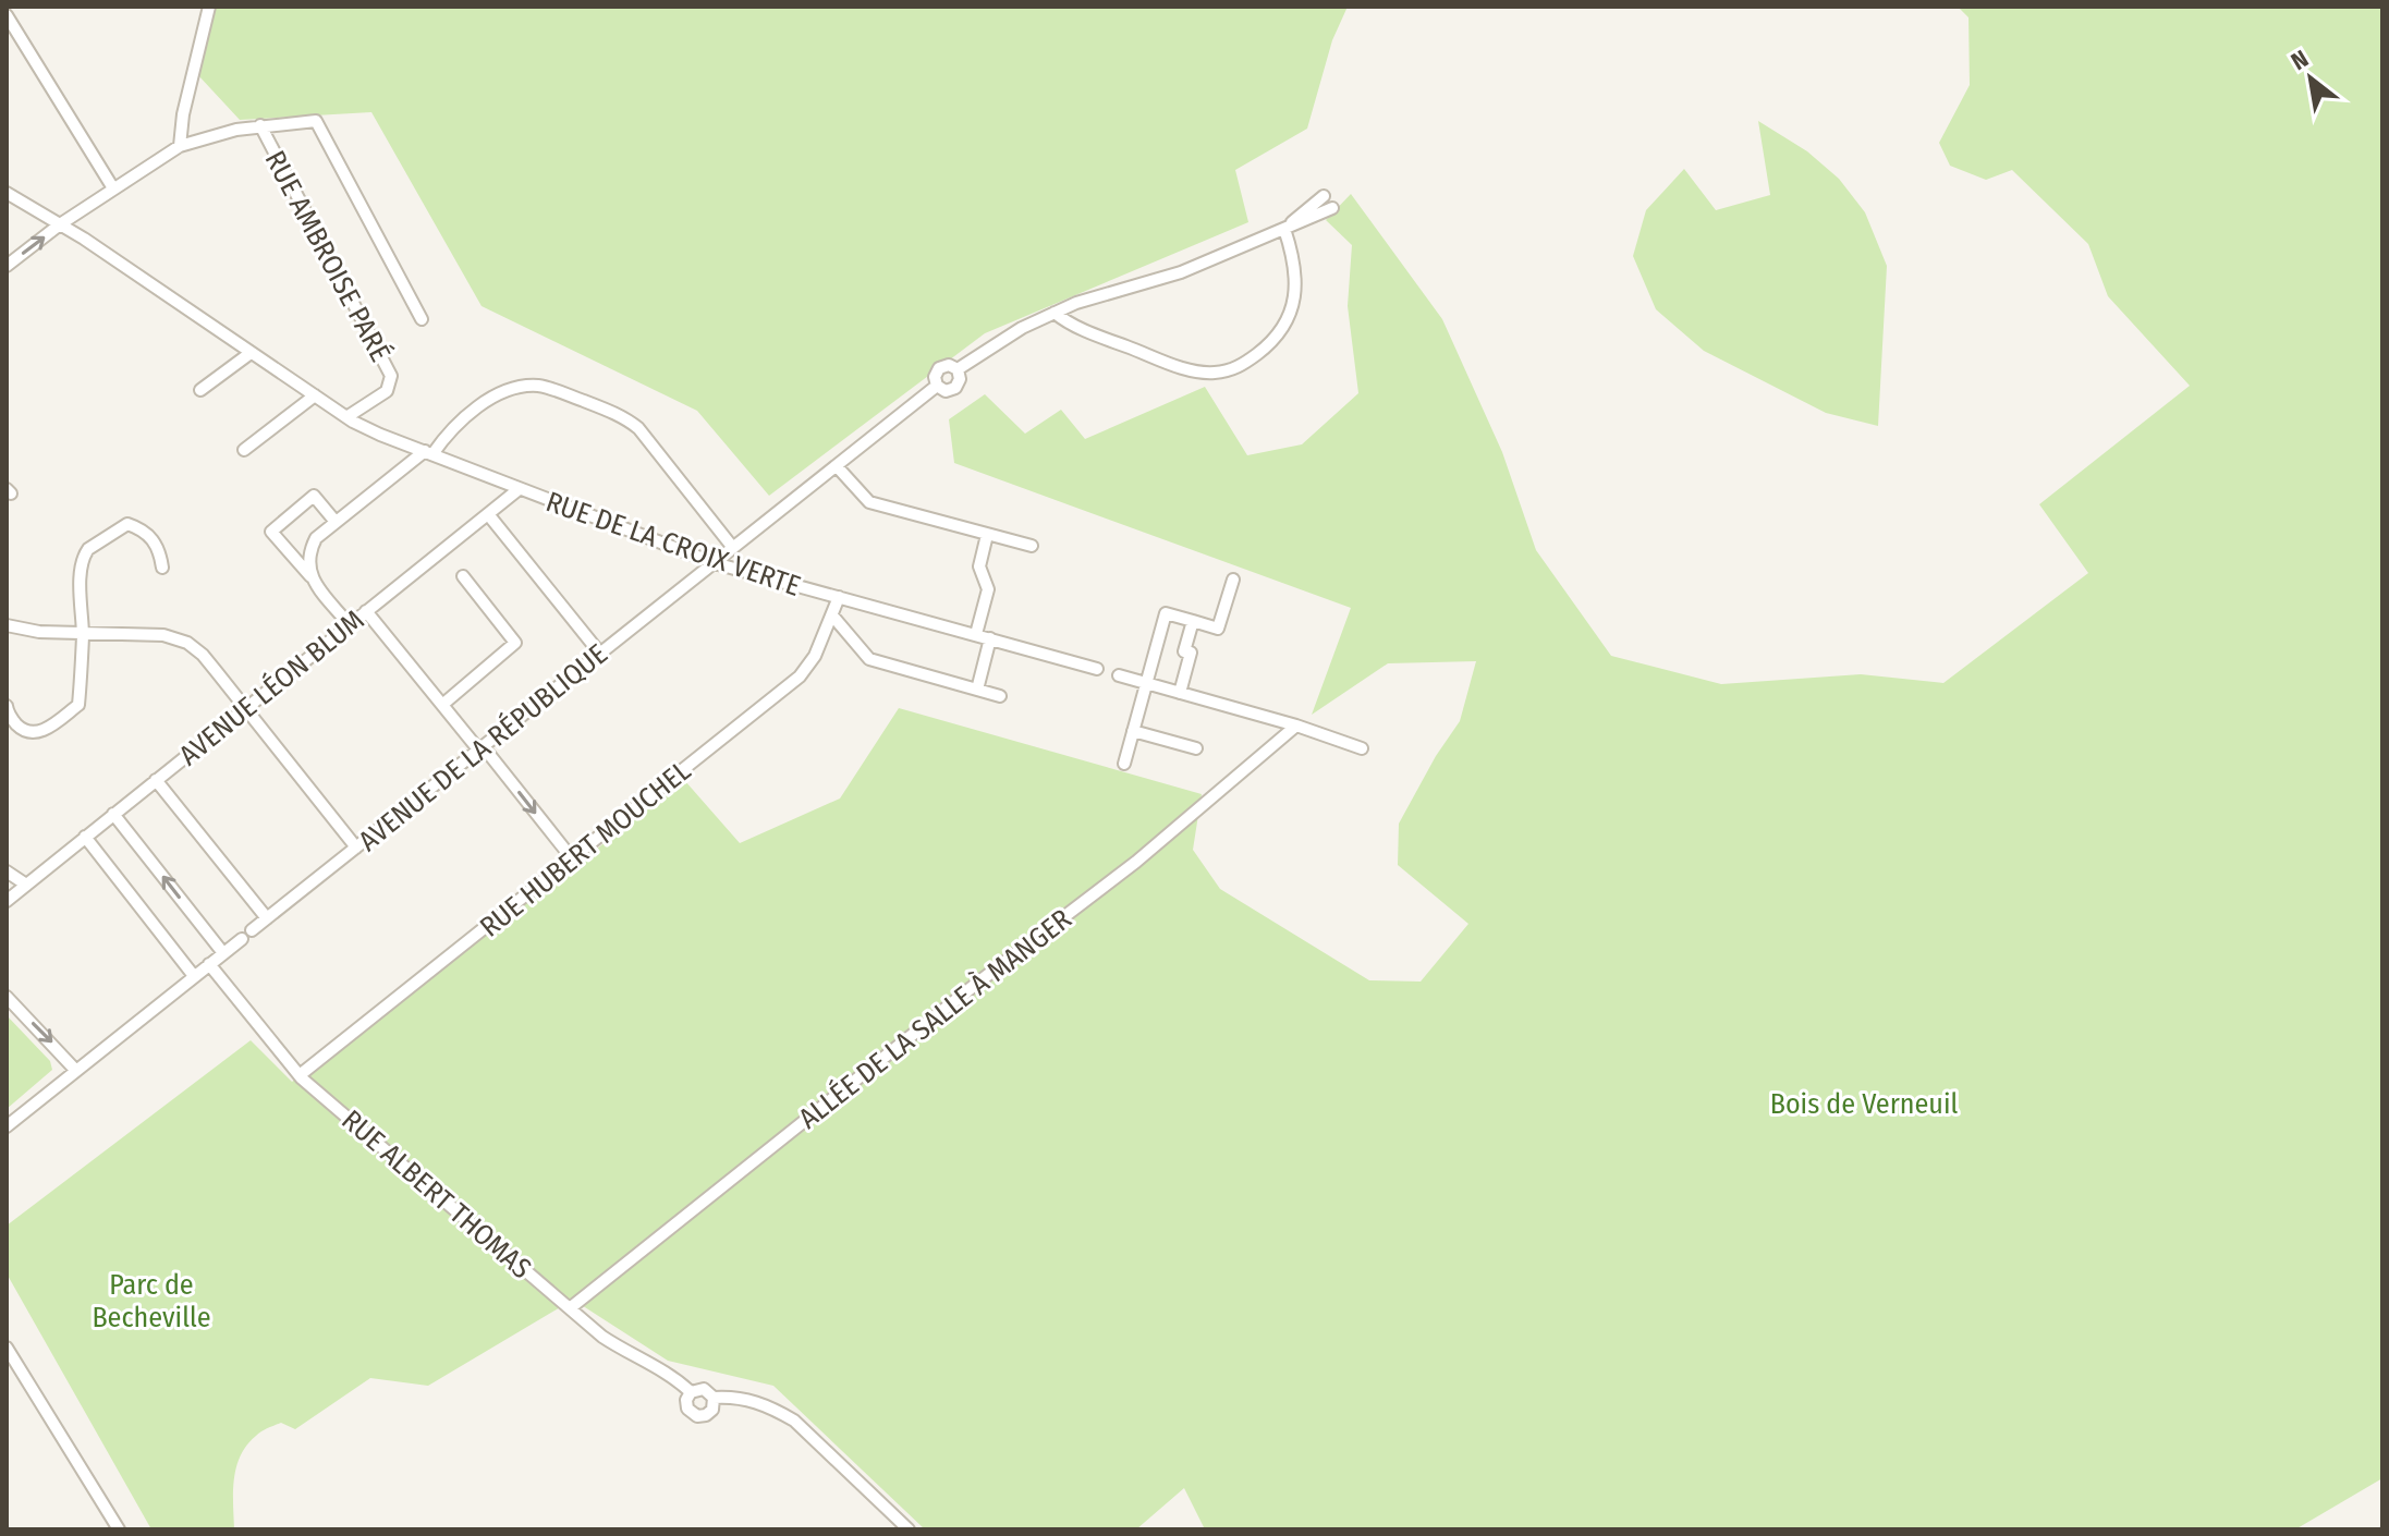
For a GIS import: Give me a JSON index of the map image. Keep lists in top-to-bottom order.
{
  "streets": {
    "street": [
      "RUE AMBROISE PARÉ",
      "RUE DE LA CROIX VERTE",
      "AVENUE LÉON BLUM",
      "AVENUE DE LA RÉPUBLIQUE",
      "RUE HUBERT MOUCHEL",
      "ALLÉE DE LA SALLE À MANGER",
      "RUE ALBERT THOMAS"
    ]
  },
  "crossings": [
    ["RUE AMBROISE PARÉ", "RUE DE LA CROIX VERTE"],
    ["RUE DE LA CROIX VERTE", "AVENUE LÉON BLUM"],
    ["RUE DE LA CROIX VERTE", "AVENUE DE LA RÉPUBLIQUE"],
    ["RUE DE LA CROIX VERTE", "RUE HUBERT MOUCHEL"],
    ["AVENUE DE LA RÉPUBLIQUE", "RUE ALBERT THOMAS"],
    ["RUE HUBERT MOUCHEL", "RUE ALBERT THOMAS"],
    ["ALLÉE DE LA SALLE À MANGER", "RUE ALBERT THOMAS"]
  ],
  "parks": ["Bois de Verneuil", "Parc de Becheville"],
  "north": "top left"
}
